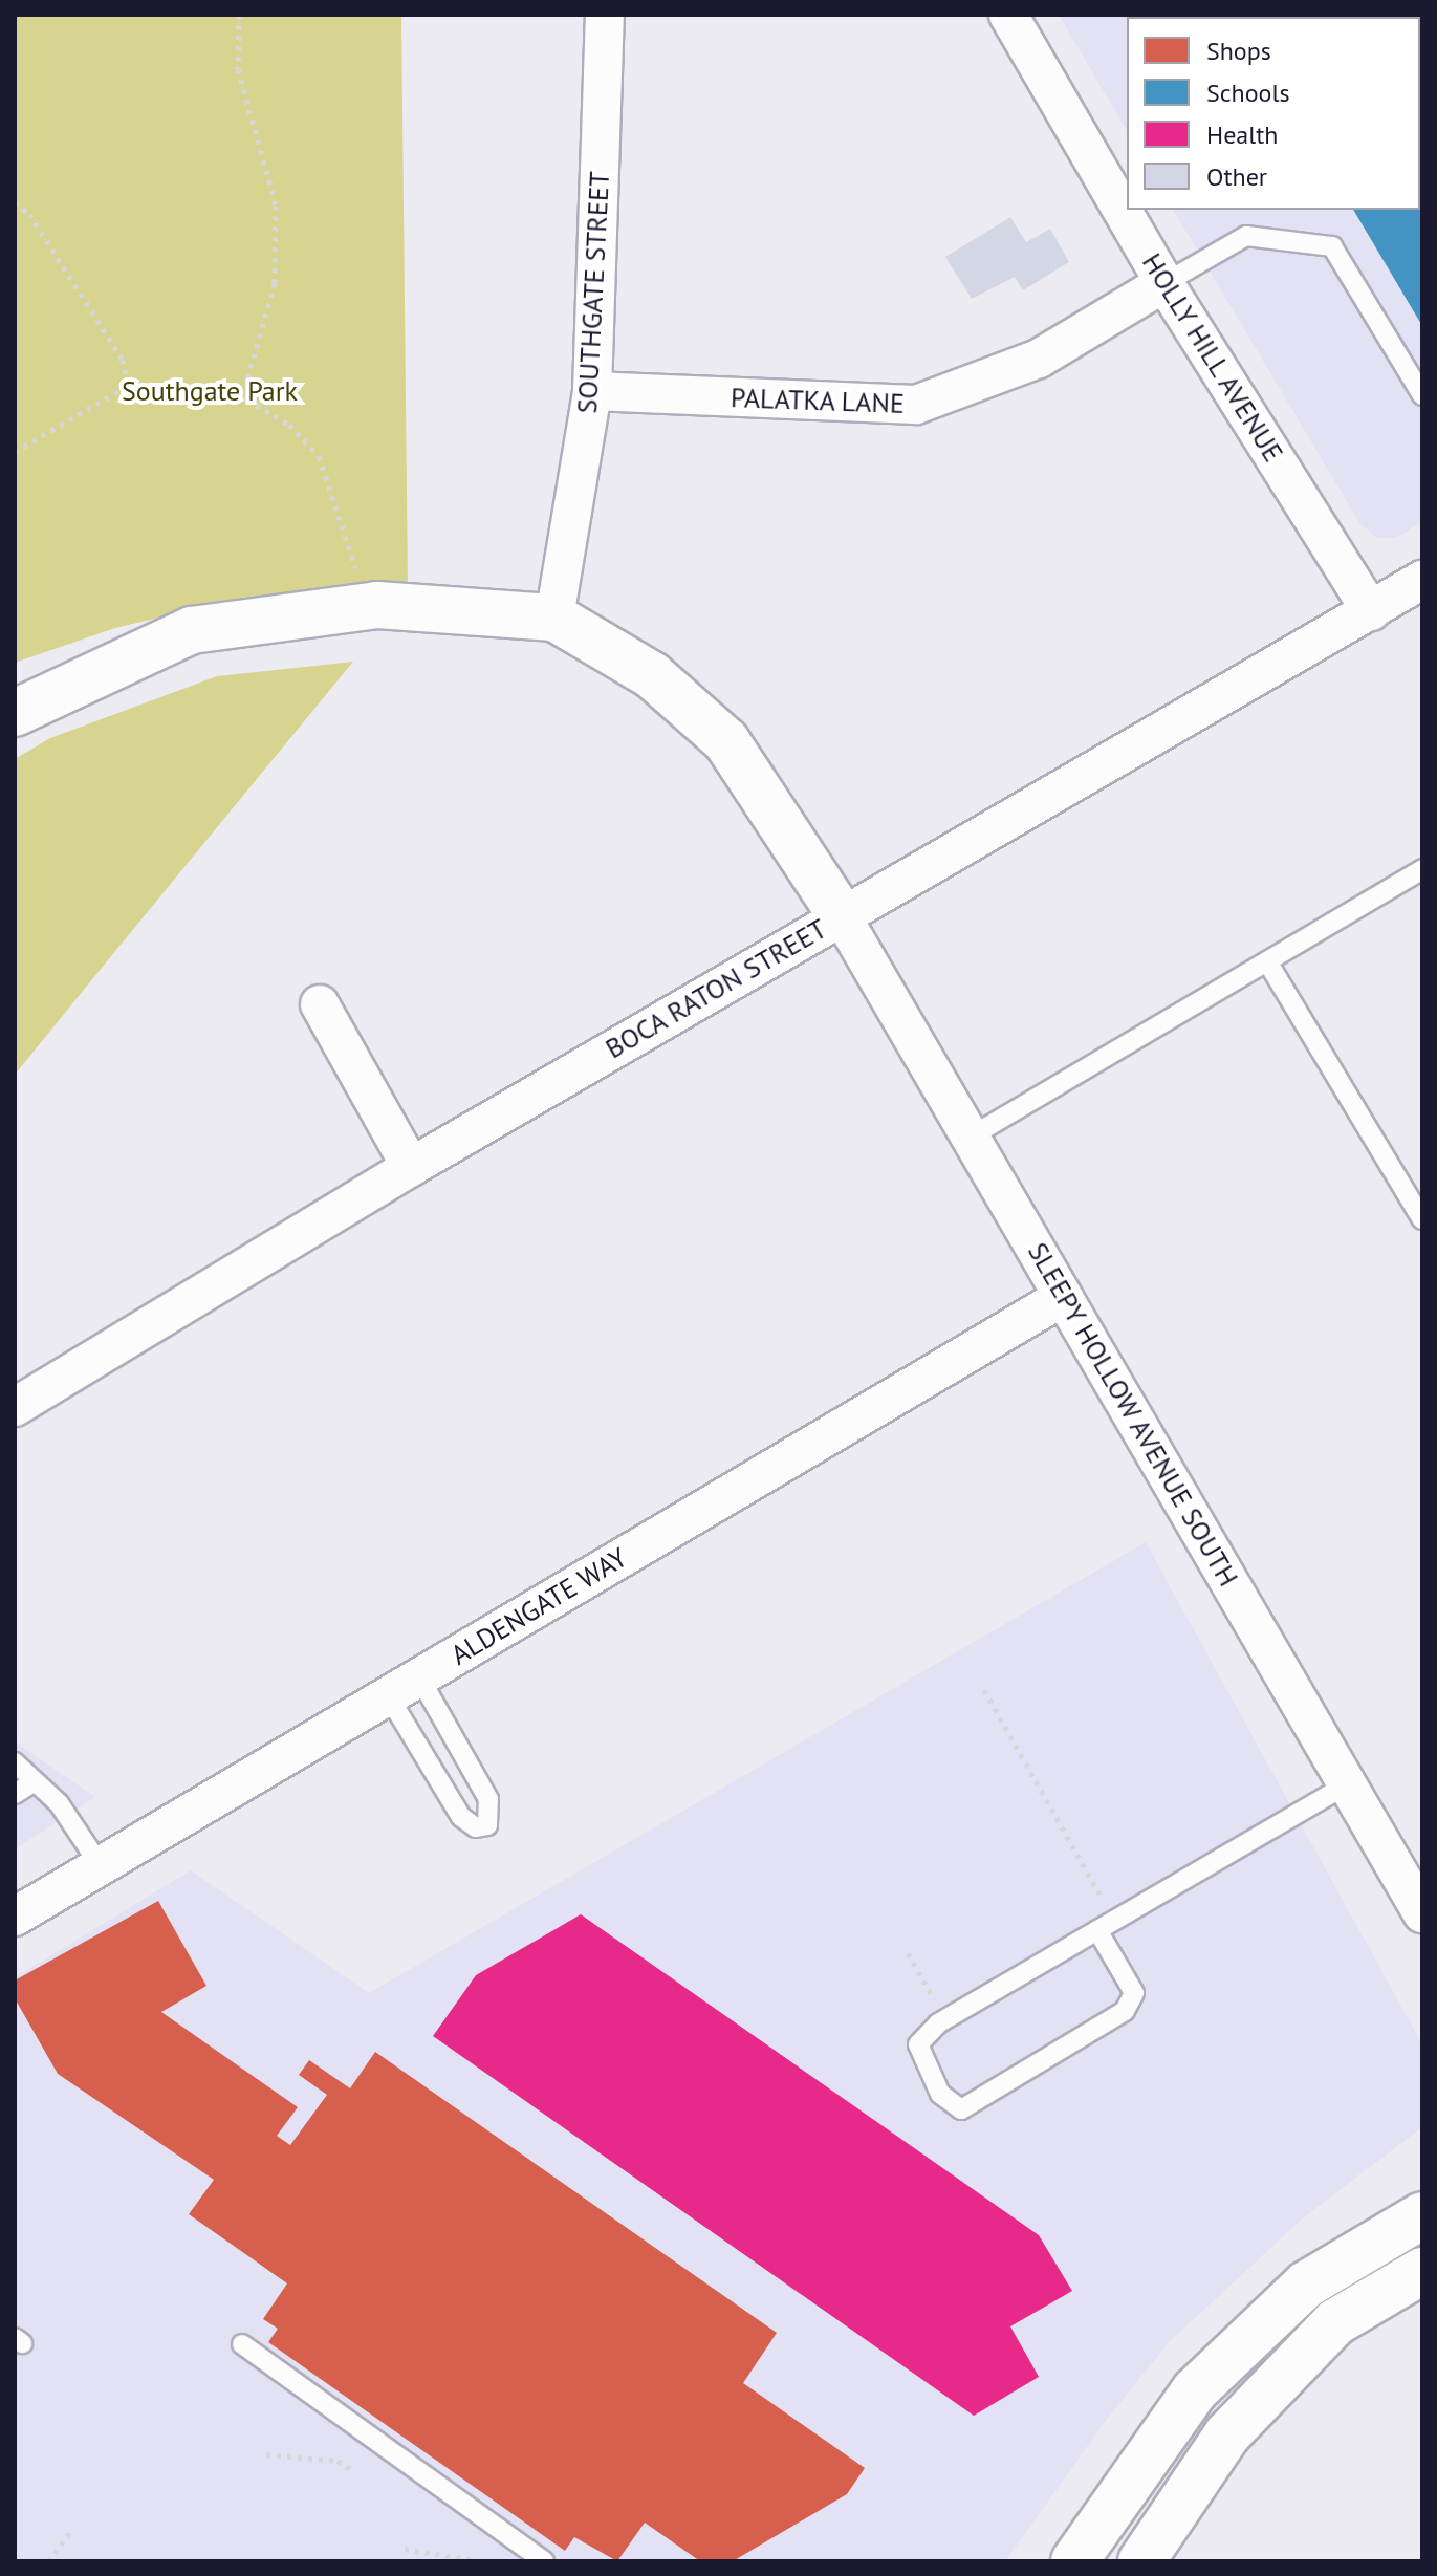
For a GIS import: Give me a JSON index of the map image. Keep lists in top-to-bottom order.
{
  "streets": {
    "street": [
      "SOUTHGATE STREET",
      "HOLLY HILL AVENUE",
      "PALATKA LANE",
      "BOCA RATON STREET",
      "SLEEPY HOLLOW AVENUE SOUTH",
      "ALDENGATE WAY"
    ]
  },
  "crossings": [
    ["SOUTHGATE STREET", "PALATKA LANE"],
    ["HOLLY HILL AVENUE", "PALATKA LANE"],
    ["HOLLY HILL AVENUE", "BOCA RATON STREET"],
    ["BOCA RATON STREET", "SLEEPY HOLLOW AVENUE SOUTH"],
    ["SLEEPY HOLLOW AVENUE SOUTH", "ALDENGATE WAY"]
  ],
  "parks": ["Southgate Park"],
  "legend": [
    "Shops",
    "Schools",
    "Health",
    "Other"
  ]
}
